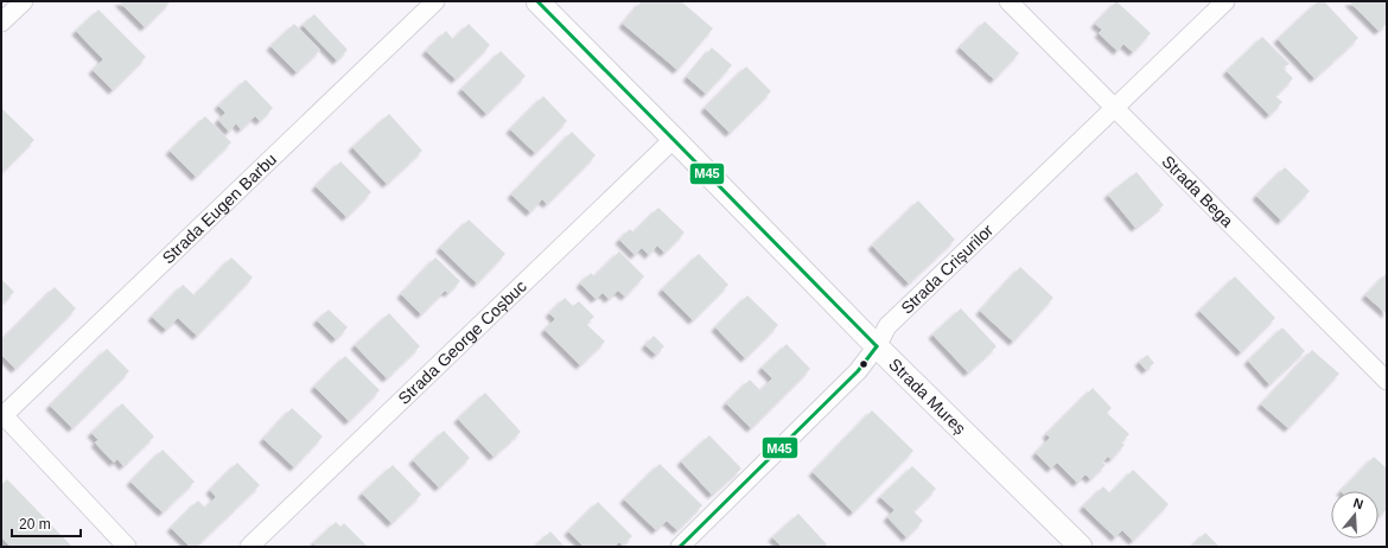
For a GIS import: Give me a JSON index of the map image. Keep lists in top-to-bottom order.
{
  "streets": {
    "street": [
      "Strada Bega",
      "Strada Eugen Barbu",
      "Strada Crișurilor",
      "Strada George Coșbuc",
      "Strada Mureș"
    ]
  },
  "crossings": [
    ["Strada Bega", "Strada Crișurilor"],
    ["Strada Crișurilor", "Strada Mureș"],
    ["Strada George Coșbuc", "Strada Mureș"]
  ],
  "lines": ["transit line M45"],
  "scale_bar": "20 m",
  "north": "top"
}
